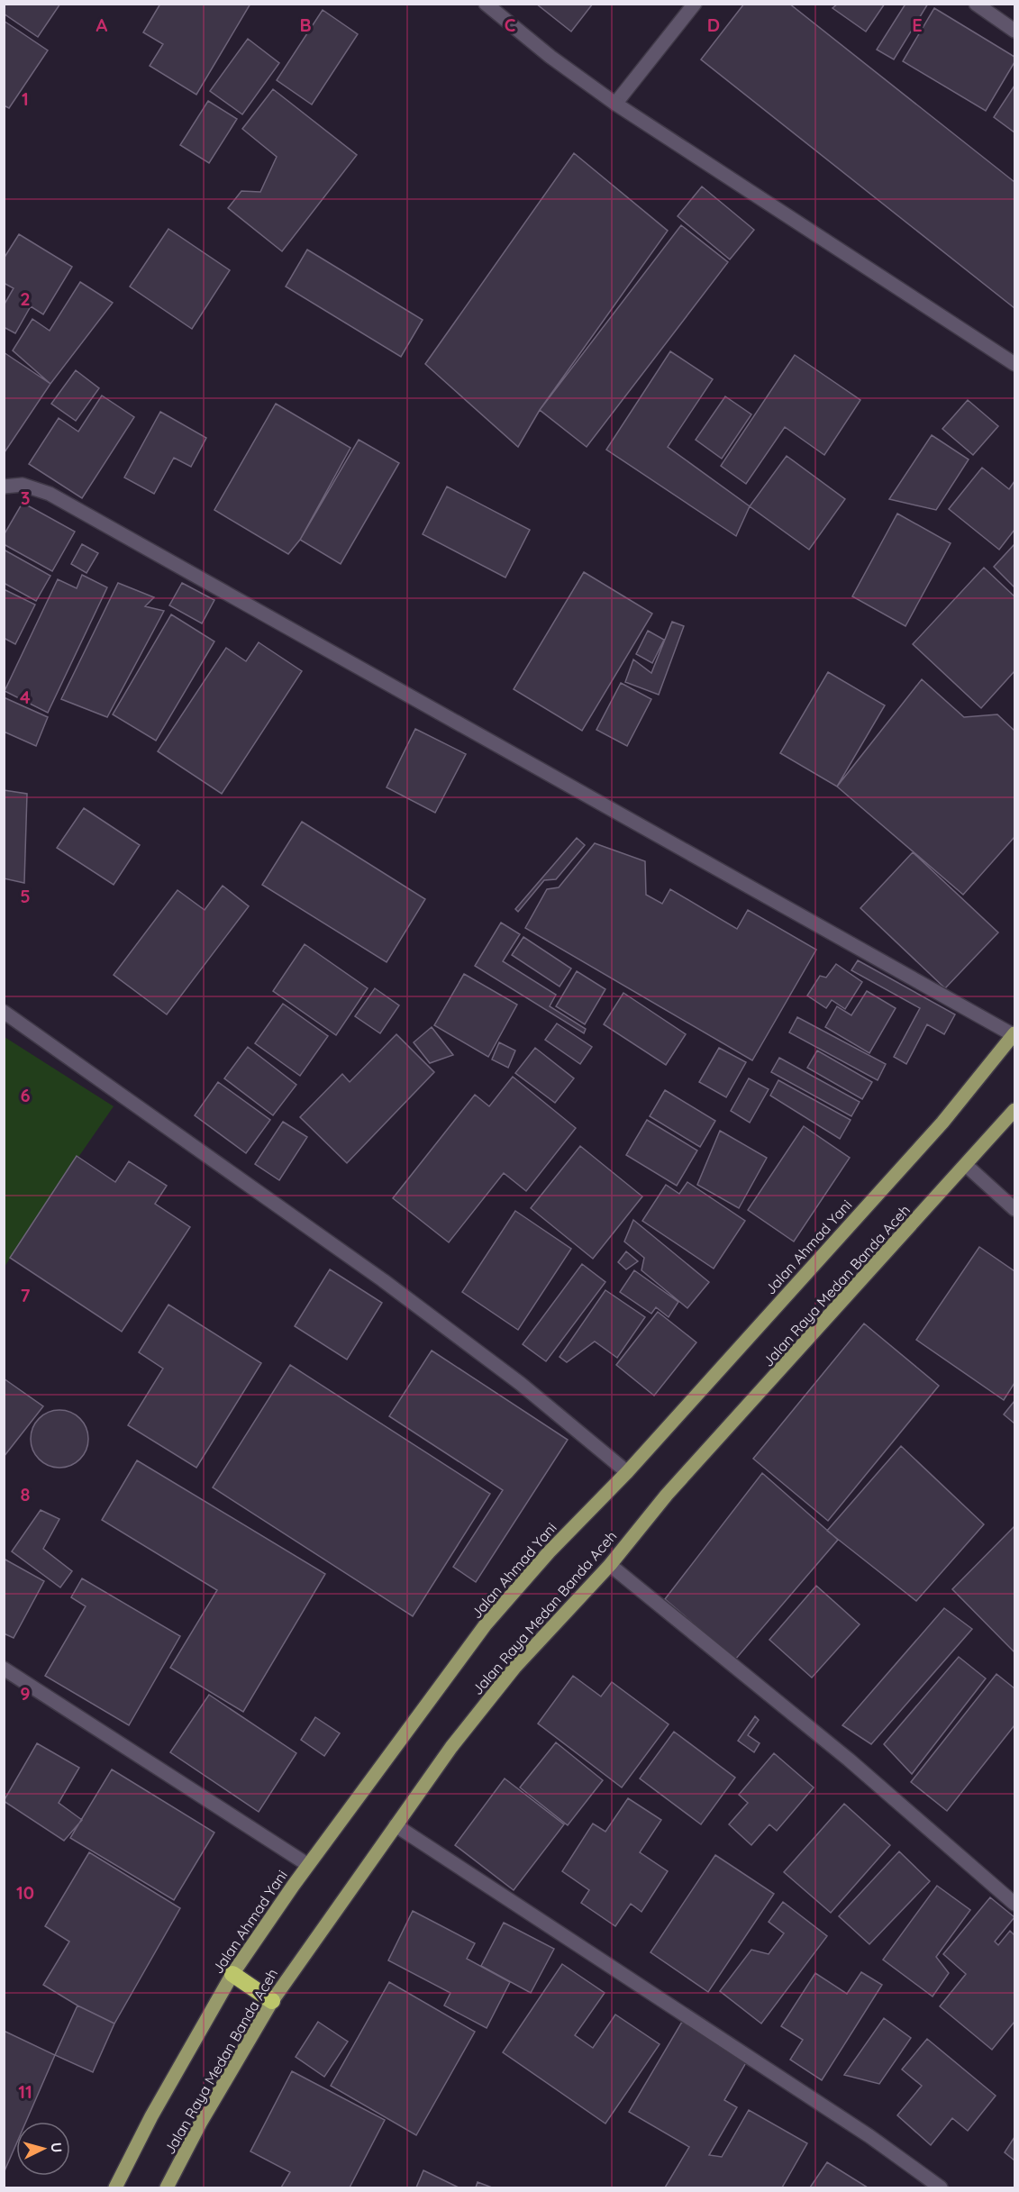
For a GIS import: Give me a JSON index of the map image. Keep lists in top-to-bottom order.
{
  "streets": {
    "main road": ["Jalan Ahmad Yani", "Jalan Raya Medan Banda Aceh"]
  },
  "north": "right",
  "grid": {
    "columns": [
      "A",
      "B",
      "C",
      "D",
      "E"
    ],
    "rows": [
      "1",
      "2",
      "3",
      "4",
      "5",
      "6",
      "7",
      "8",
      "9",
      "10",
      "11"
    ]
  }
}
